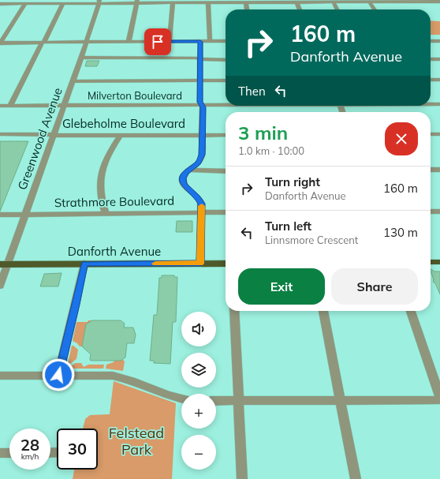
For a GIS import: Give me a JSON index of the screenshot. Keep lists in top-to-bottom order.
{
  "streets": {
    "main road": ["Danforth Avenue"],
    "street": [
      "Milverton Boulevard",
      "Glebeholme Boulevard",
      "Greenwood Avenue",
      "Strathmore Boulevard"
    ]
  },
  "crossings": [
    ["Milverton Boulevard", "Greenwood Avenue"],
    ["Glebeholme Boulevard", "Greenwood Avenue"],
    ["Greenwood Avenue", "Strathmore Boulevard"],
    ["Greenwood Avenue", "Danforth Avenue"]
  ],
  "parks": ["Felstead Park"],
  "page": {
    "turn": ["160 m", "Danforth Avenue"],
    "then": "Then",
    "heading": ["3 min", "1.0 km · 10:00"],
    "list": [
      {
        "name": "Turn right",
        "note": "Danforth Avenue",
        "value": "160 m"
      },
      {
        "name": "Turn left",
        "note": "Linnsmore Crescent",
        "value": "130 m"
      }
    ],
    "buttons": ["Exit", "Share"],
    "map_buttons": ["+", "−"],
    "speed": "28 km/h",
    "limit": "30"
  }
}
